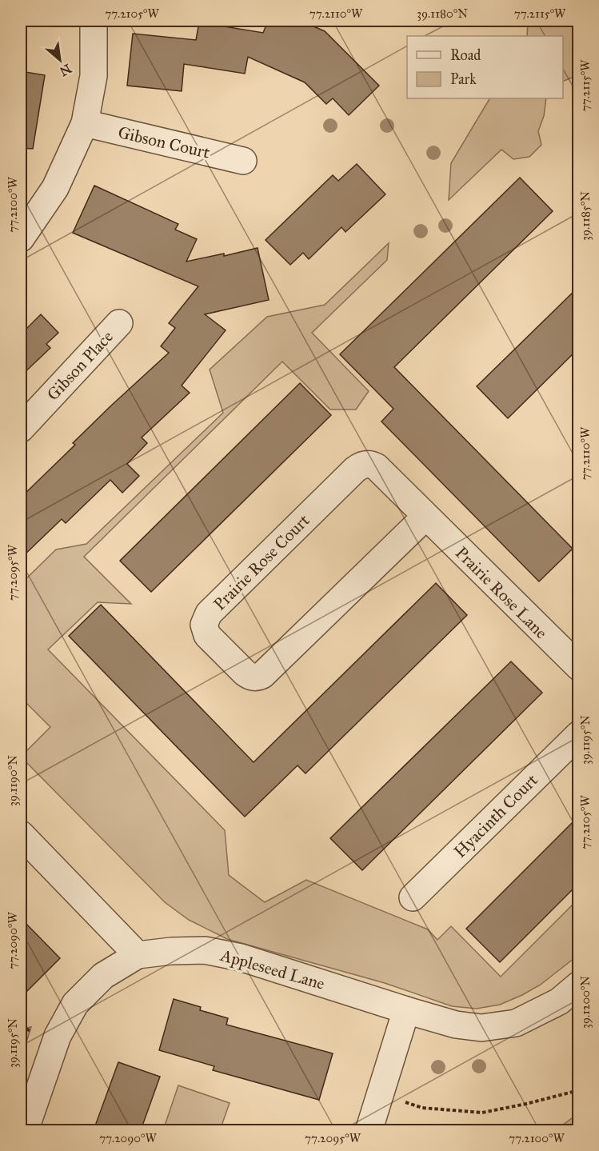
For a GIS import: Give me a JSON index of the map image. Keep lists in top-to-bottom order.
{
  "streets": {
    "street": [
      "Gibson Court",
      "Gibson Place",
      "Prairie Rose Court",
      "Prairie Rose Lane",
      "Hyacinth Court",
      "Appleseed Lane"
    ]
  },
  "crossings": [
    ["Prairie Rose Court", "Prairie Rose Lane"]
  ],
  "legend": ["Road", "Park"],
  "north": "bottom right",
  "coordinates": [
    "77.2105°W",
    "77.2110°W",
    "39.1180°N",
    "77.2115°W",
    "77.2100°W",
    "39.1185°N",
    "77.2095°W",
    "39.1195°N",
    "39.1190°N",
    "77.2090°W",
    "39.1200°N"
  ]
}
